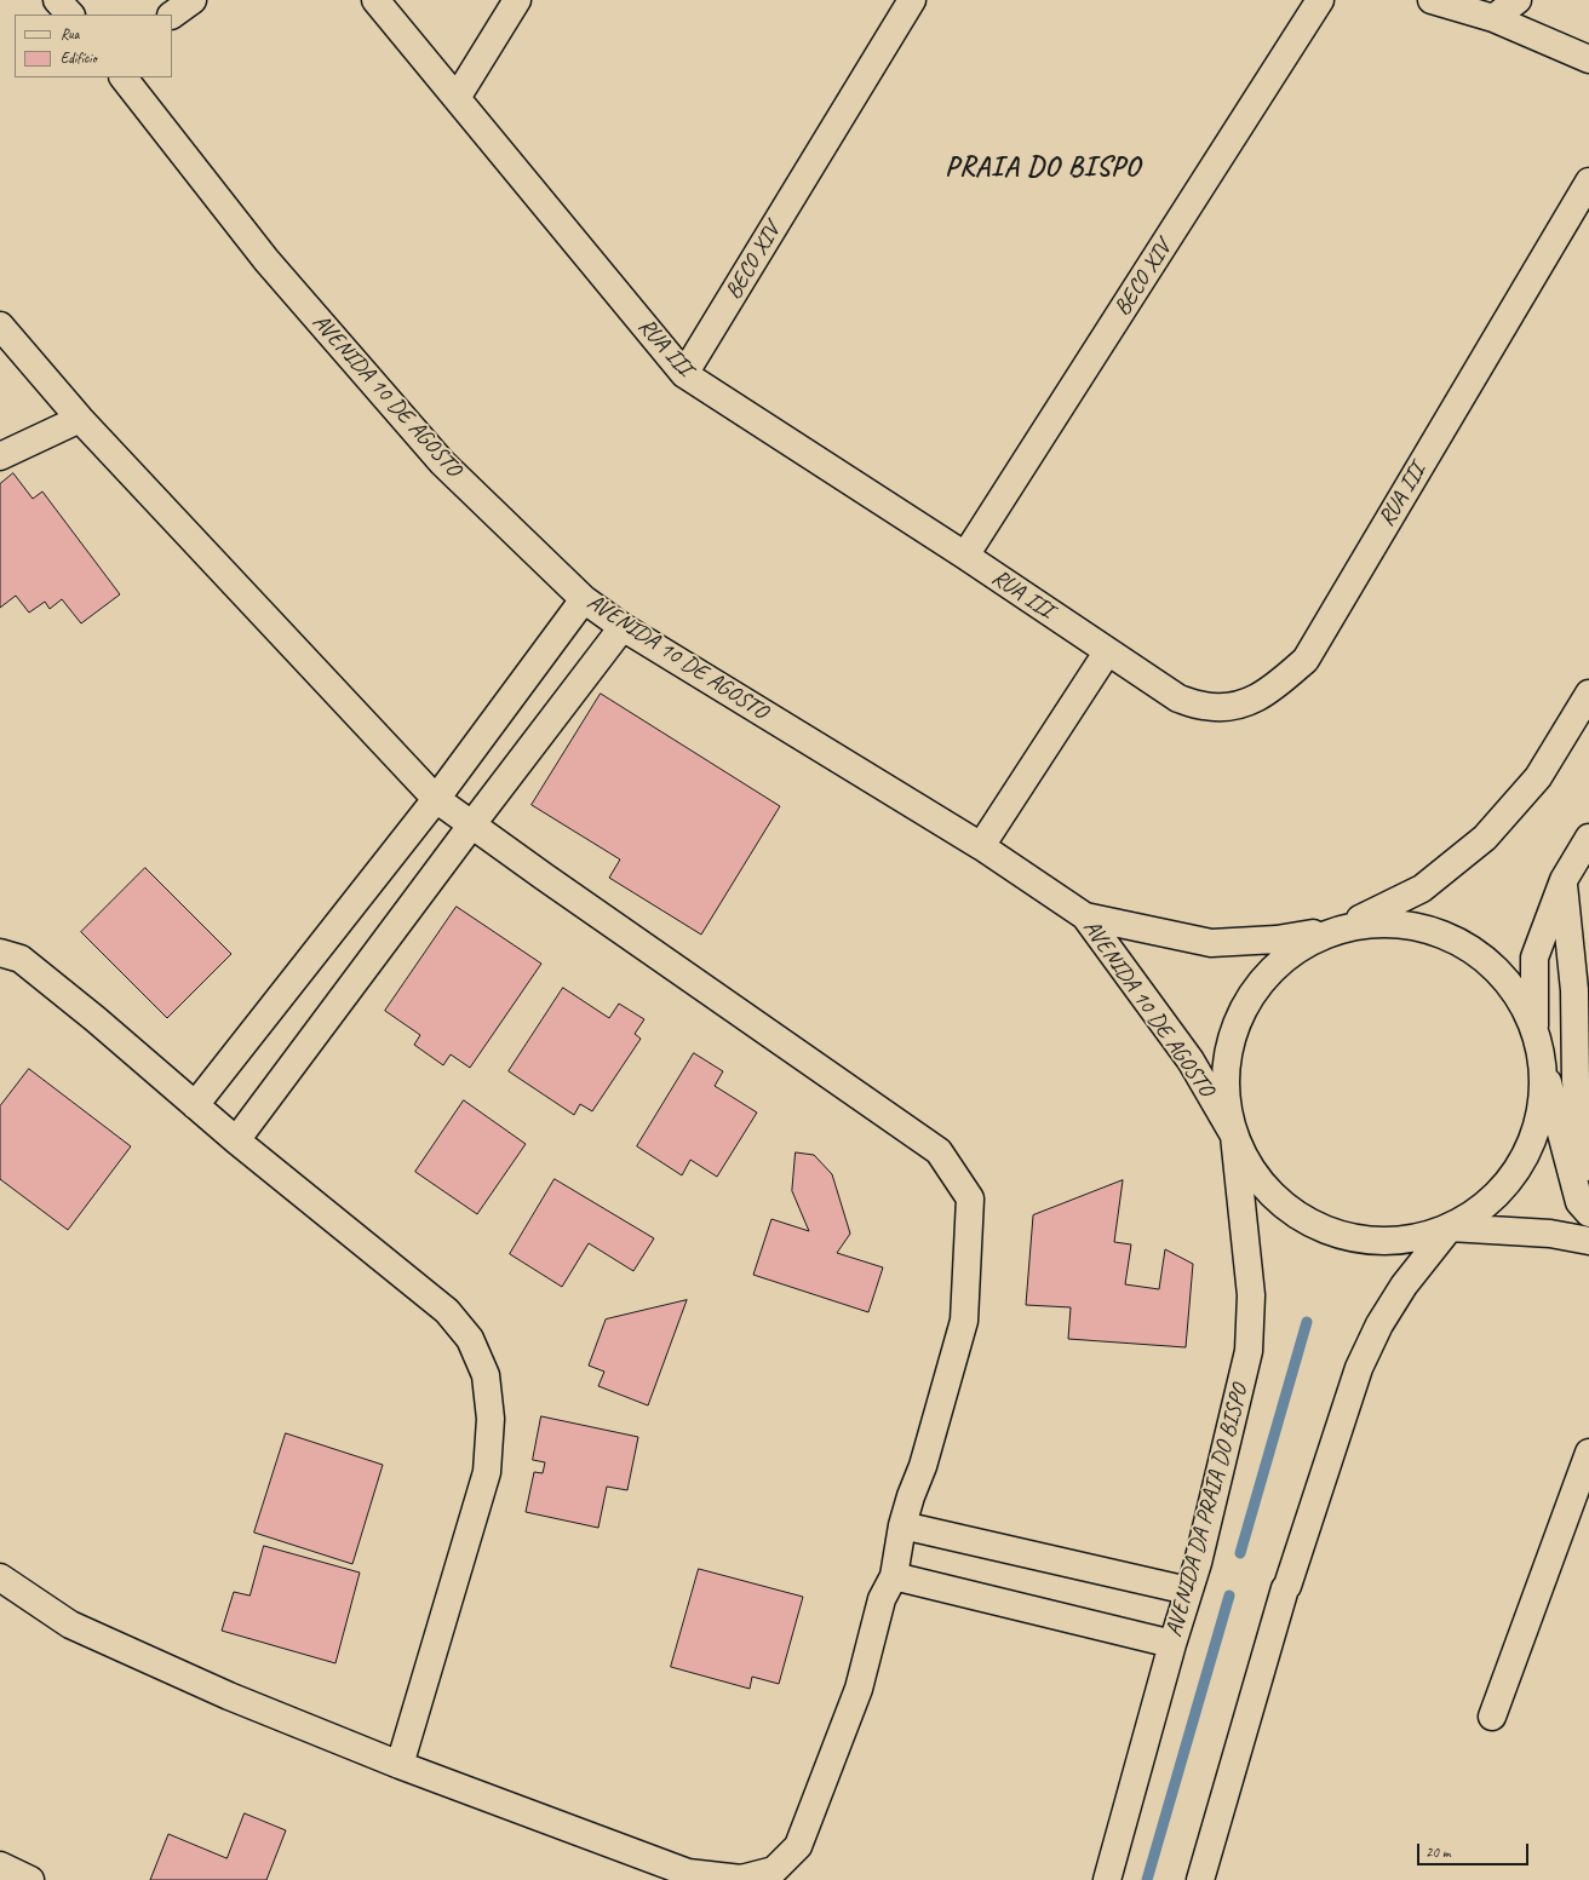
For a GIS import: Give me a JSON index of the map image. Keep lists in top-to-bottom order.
{
  "streets": {
    "street": [
      "BECO XIV",
      "RUA III",
      "AVENIDA 10 DE AGOSTO",
      "AVENIDA DA PRAIA DO BISPO"
    ]
  },
  "crossings": [
    ["BECO XIV", "RUA III"],
    ["AVENIDA 10 DE AGOSTO", "AVENIDA DA PRAIA DO BISPO"]
  ],
  "districts": ["PRAIA DO BISPO"],
  "legend": ["Rua", "Edifício"],
  "scale_bar": "20 m"
}
